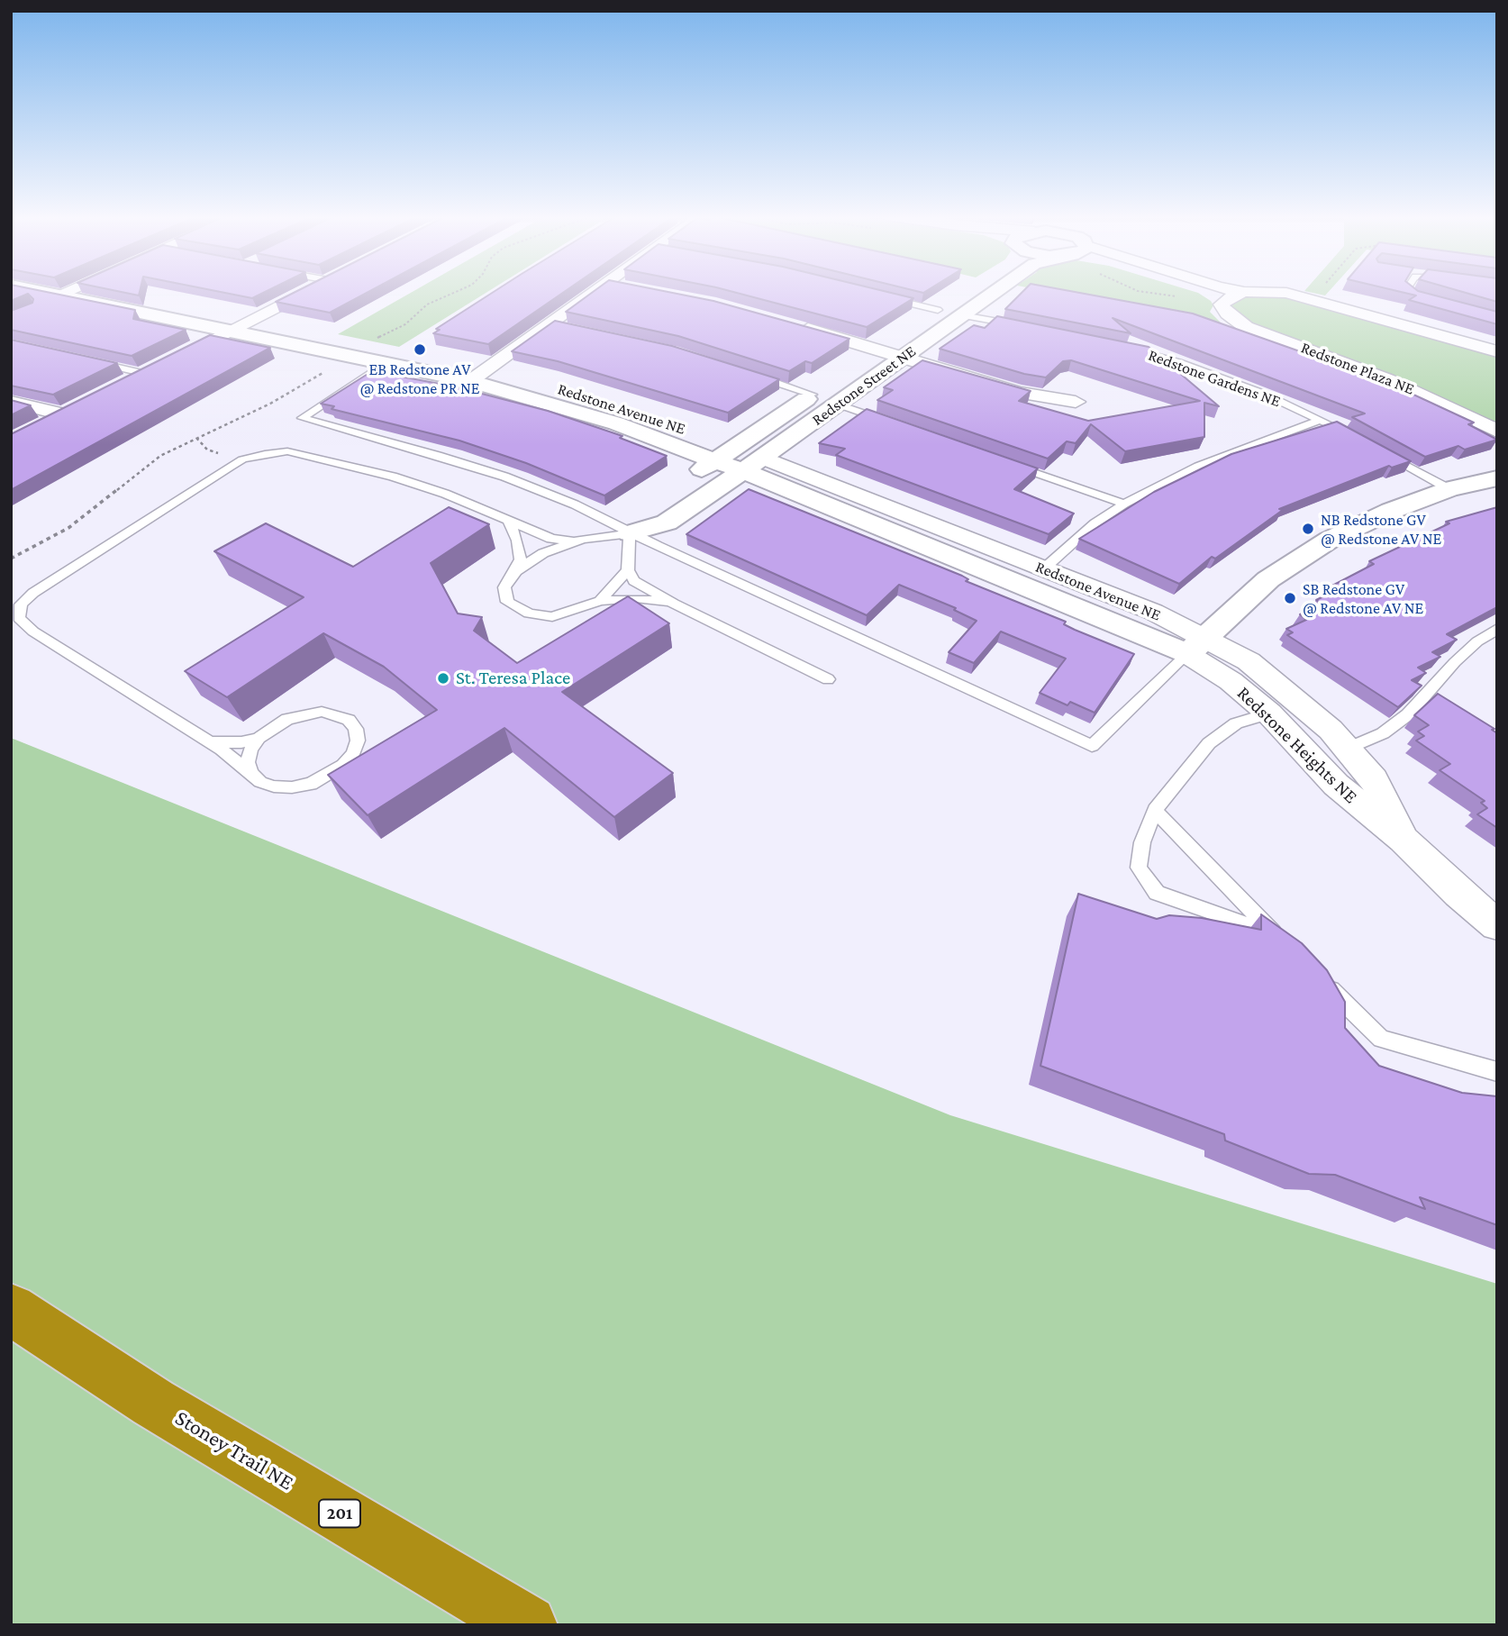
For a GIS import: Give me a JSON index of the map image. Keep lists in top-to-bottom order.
{
  "streets": {
    "highway": ["Stoney Trail NE", "201"],
    "street": [
      "Redstone Plaza NE",
      "Redstone Street NE",
      "Redstone Avenue NE",
      "Redstone Heights NE"
    ],
    "lane": ["Redstone Gardens NE"]
  },
  "crossings": [
    ["Redstone Street NE", "Redstone Avenue NE"],
    ["Redstone Avenue NE", "Redstone Heights NE"]
  ],
  "places": [
    "EB Redstone AV @ Redstone PR NE",
    "NB Redstone GV @ Redstone AV NE",
    "SB Redstone GV @ Redstone AV NE",
    "St. Teresa Place"
  ]
}
